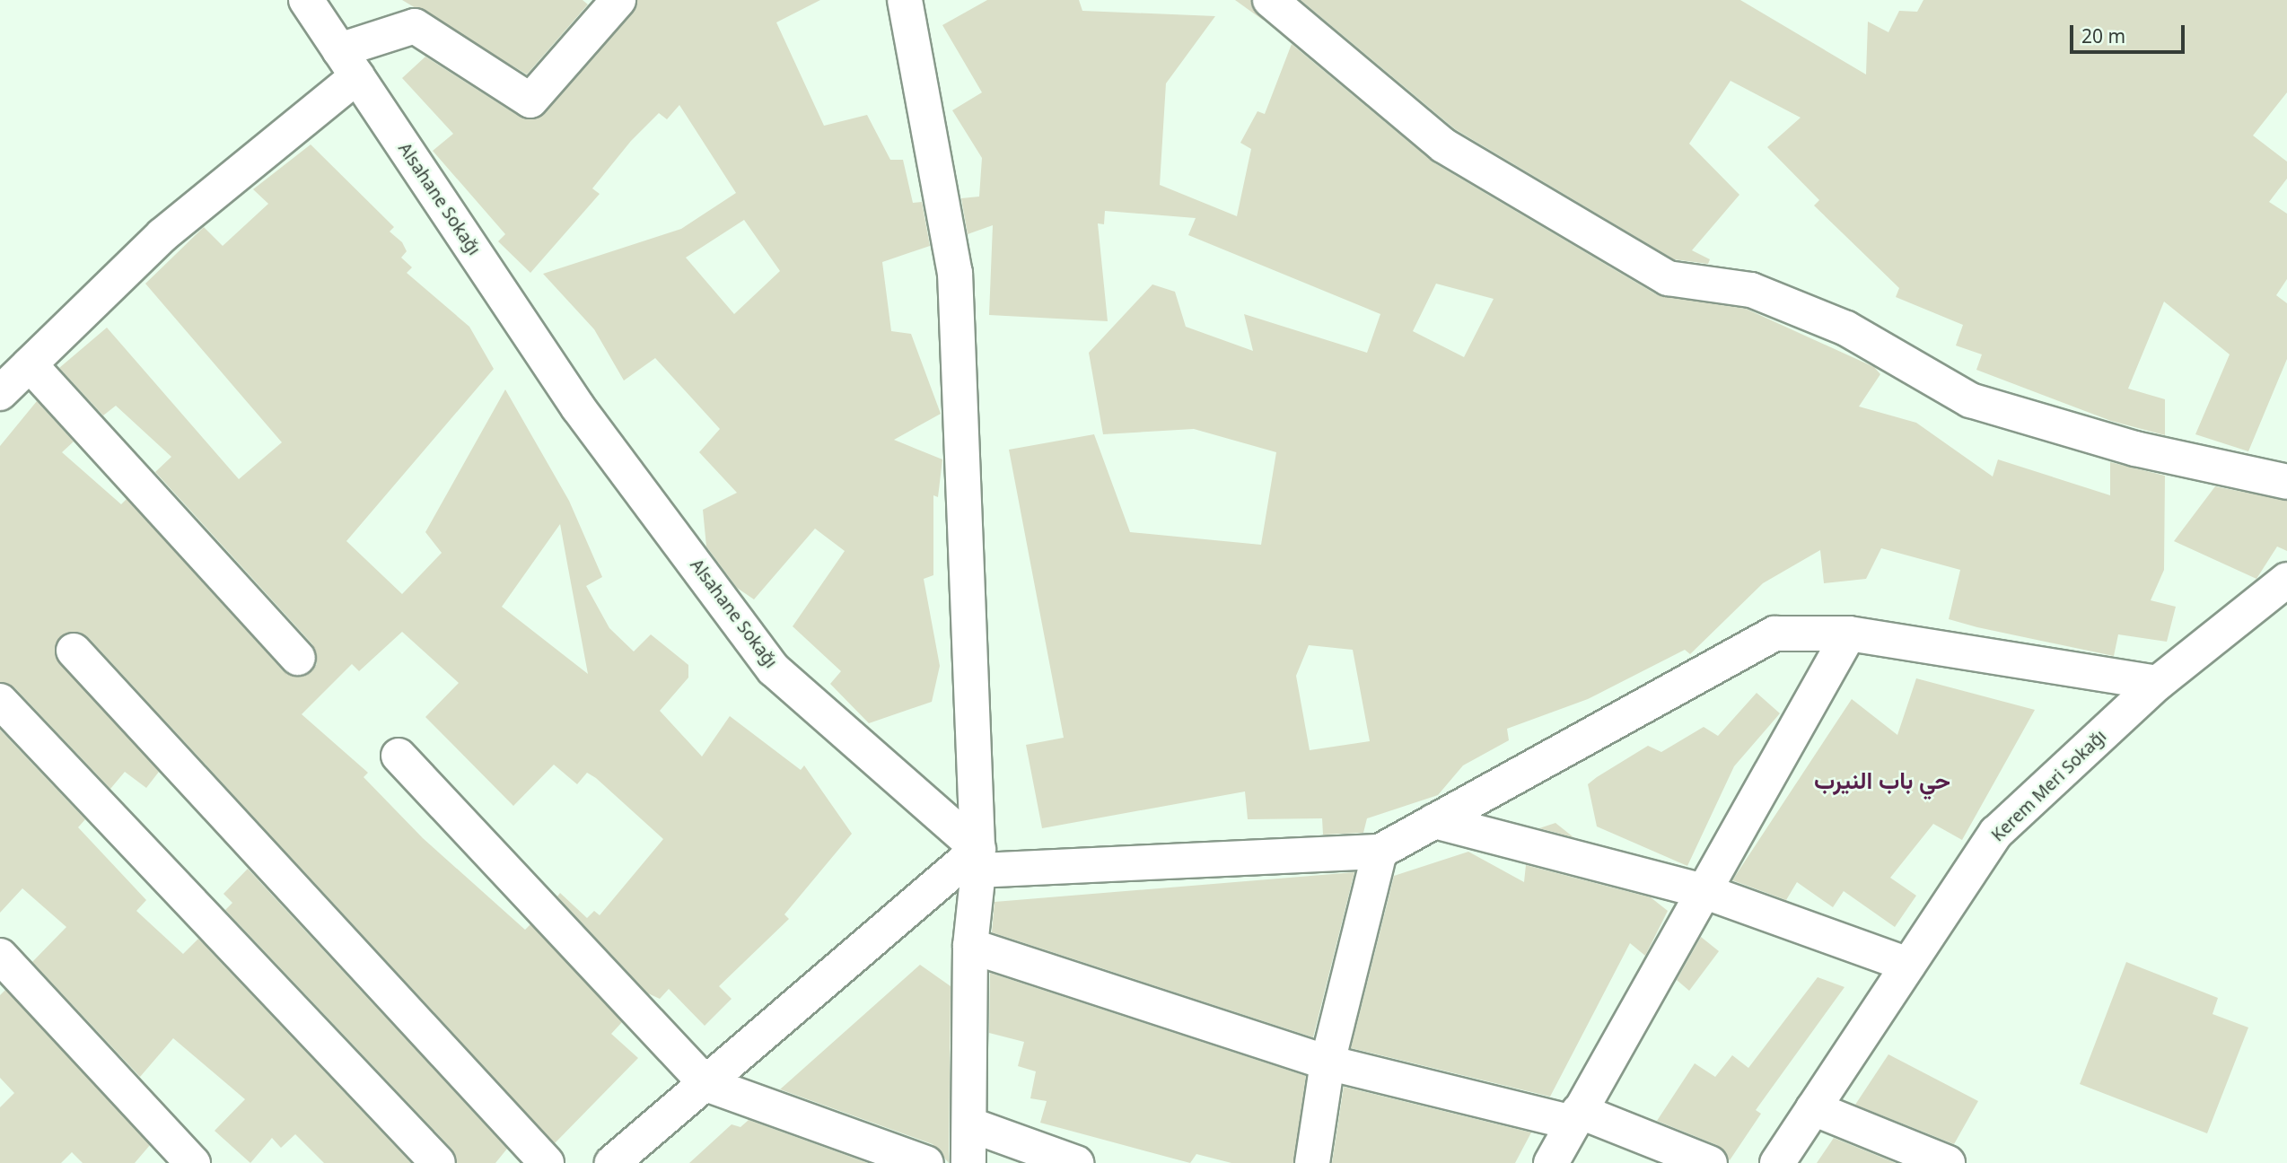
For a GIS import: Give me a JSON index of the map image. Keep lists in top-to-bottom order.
{
  "streets": {
    "street": ["Alsahane Sokağı", "Kerem Meri Sokağı"]
  },
  "districts": ["حي باب النيرب"],
  "scale_bar": "20 m"
}
